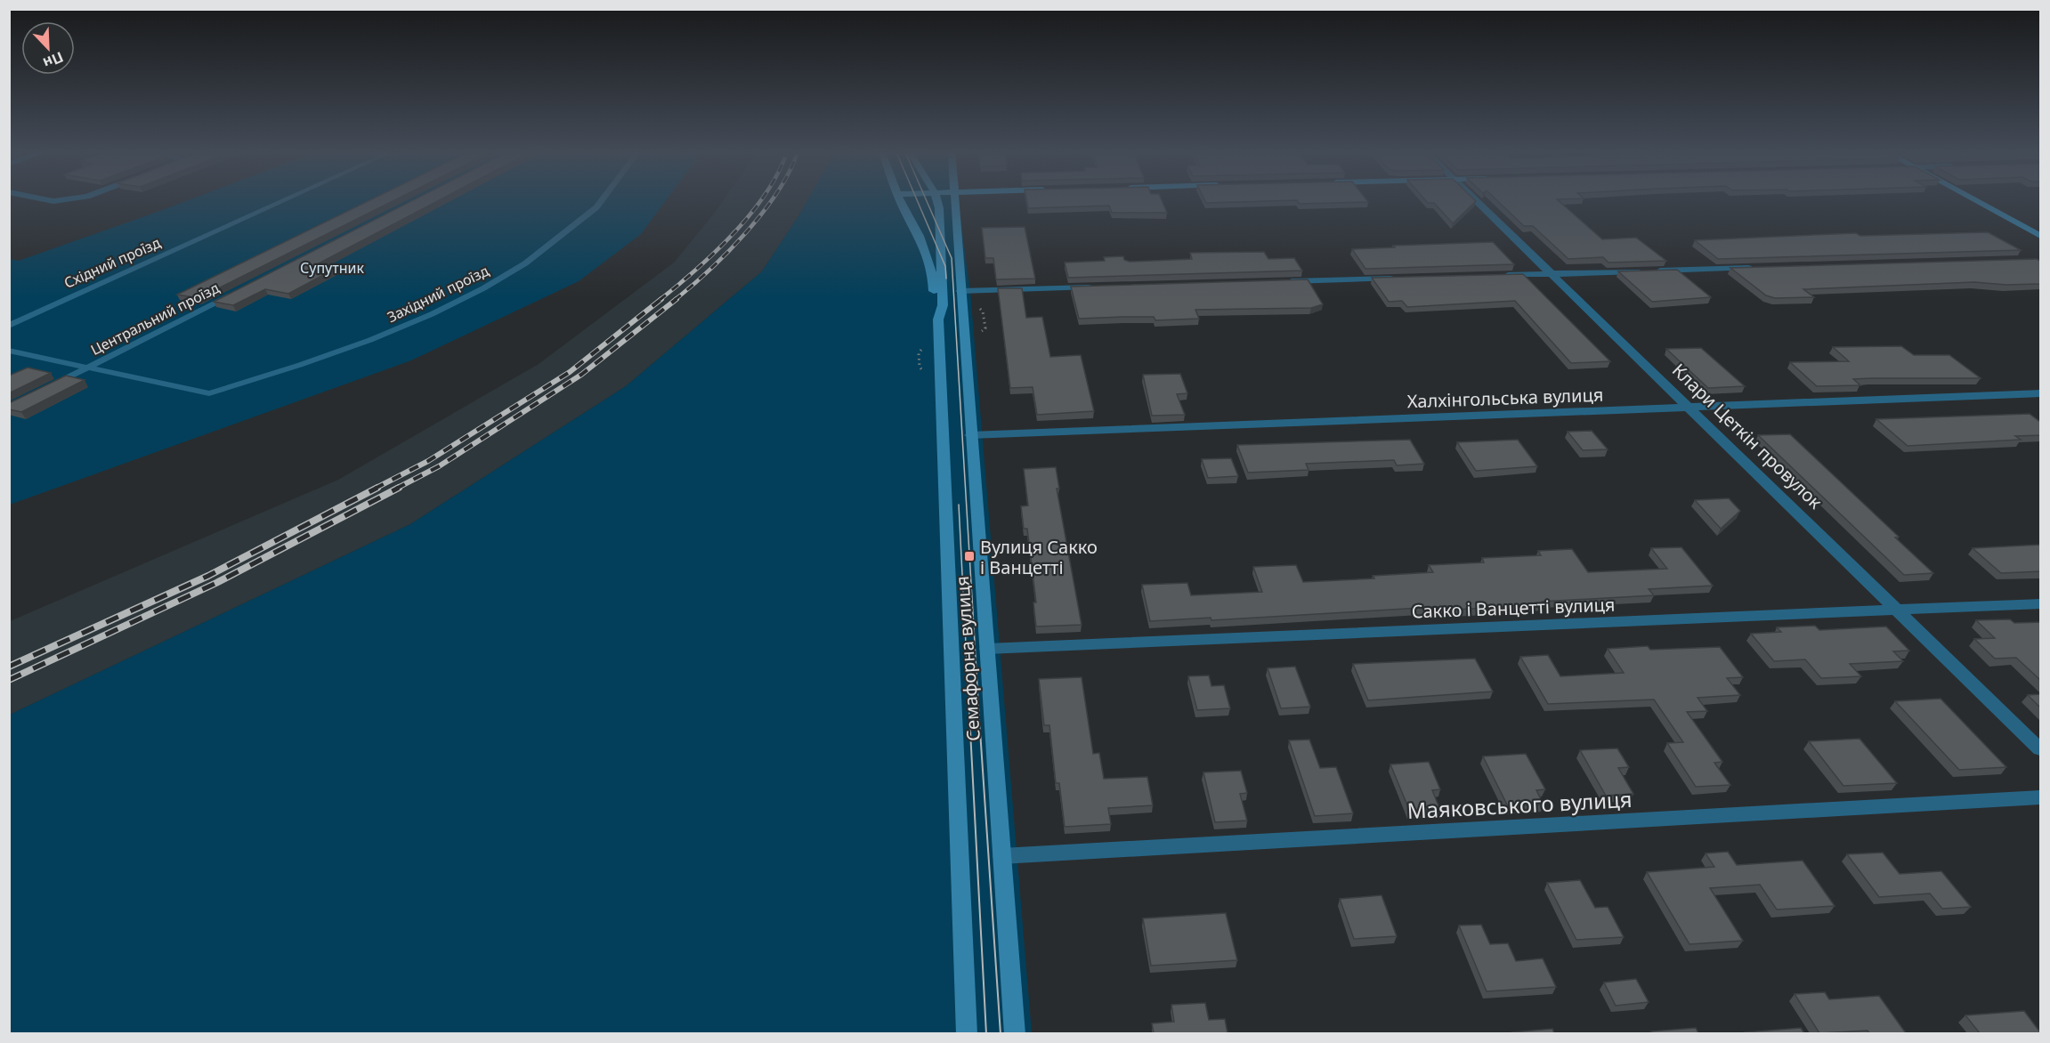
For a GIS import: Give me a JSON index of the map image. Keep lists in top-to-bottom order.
{
  "streets": {
    "main road": ["Семафорна вулиця"],
    "street": [
      "Халхінгольська вулиця",
      "Клари Цеткін провулок",
      "Сакко і Ванцетті вулиця",
      "Маяковського вулиця"
    ],
    "lane": ["Східний проїзд", "Західний проїзд", "Центральний проїзд"]
  },
  "crossings": [
    ["Західний проїзд", "Центральний проїзд"],
    ["Халхінгольська вулиця", "Клари Цеткін провулок"],
    ["Халхінгольська вулиця", "Семафорна вулиця"],
    ["Клари Цеткін провулок", "Сакко і Ванцетті вулиця"],
    ["Сакко і Ванцетті вулиця", "Семафорна вулиця"],
    ["Семафорна вулиця", "Маяковського вулиця"]
  ],
  "parks": ["Супутник"],
  "places": {
    "transit": ["Вулиця Сакко і Ванцетті"]
  },
  "north": "bottom right"
}
